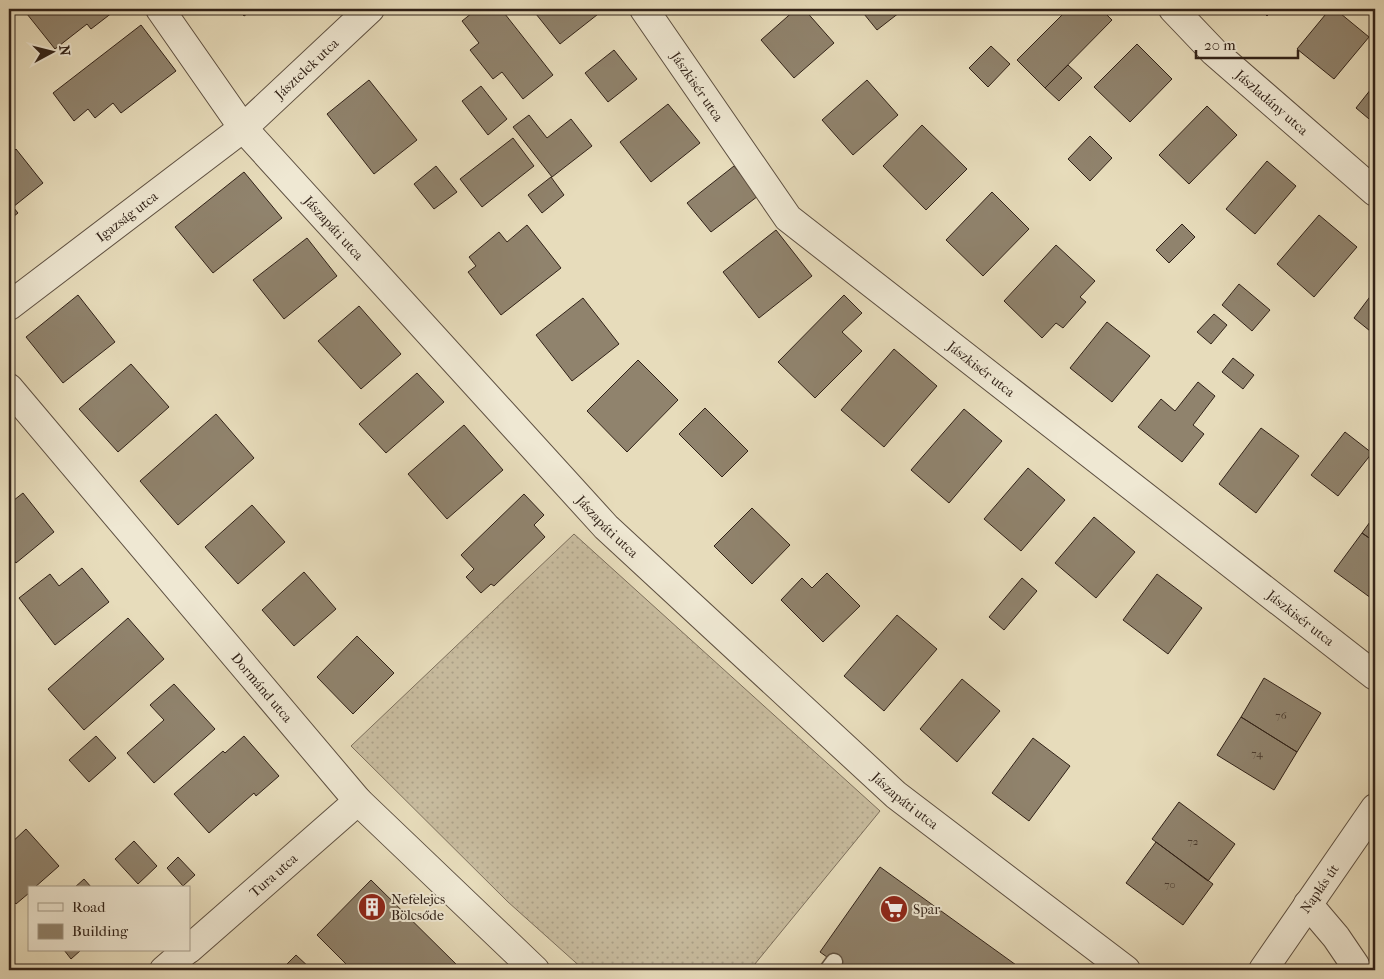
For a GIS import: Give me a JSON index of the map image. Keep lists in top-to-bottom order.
{
  "streets": {
    "street": [
      "Jásztelek utca",
      "Jászkisér utca",
      "Jászladány utca",
      "Igazság utca",
      "Jászapáti utca",
      "Dormánd utca",
      "Tura utca",
      "Naplás út"
    ]
  },
  "crossings": [
    ["Jásztelek utca", "Igazság utca"],
    ["Jásztelek utca", "Jászapáti utca"],
    ["Igazság utca", "Jászapáti utca"],
    ["Dormánd utca", "Tura utca"]
  ],
  "places": {
    "building": ["Nefelejcs Bölcsőde"],
    "supermarket": ["Spar"]
  },
  "house_numbers": [
    "76",
    "74",
    "72",
    "70"
  ],
  "legend": ["Road", "Building"],
  "scale_bar": "20 m",
  "north": "right"
}
